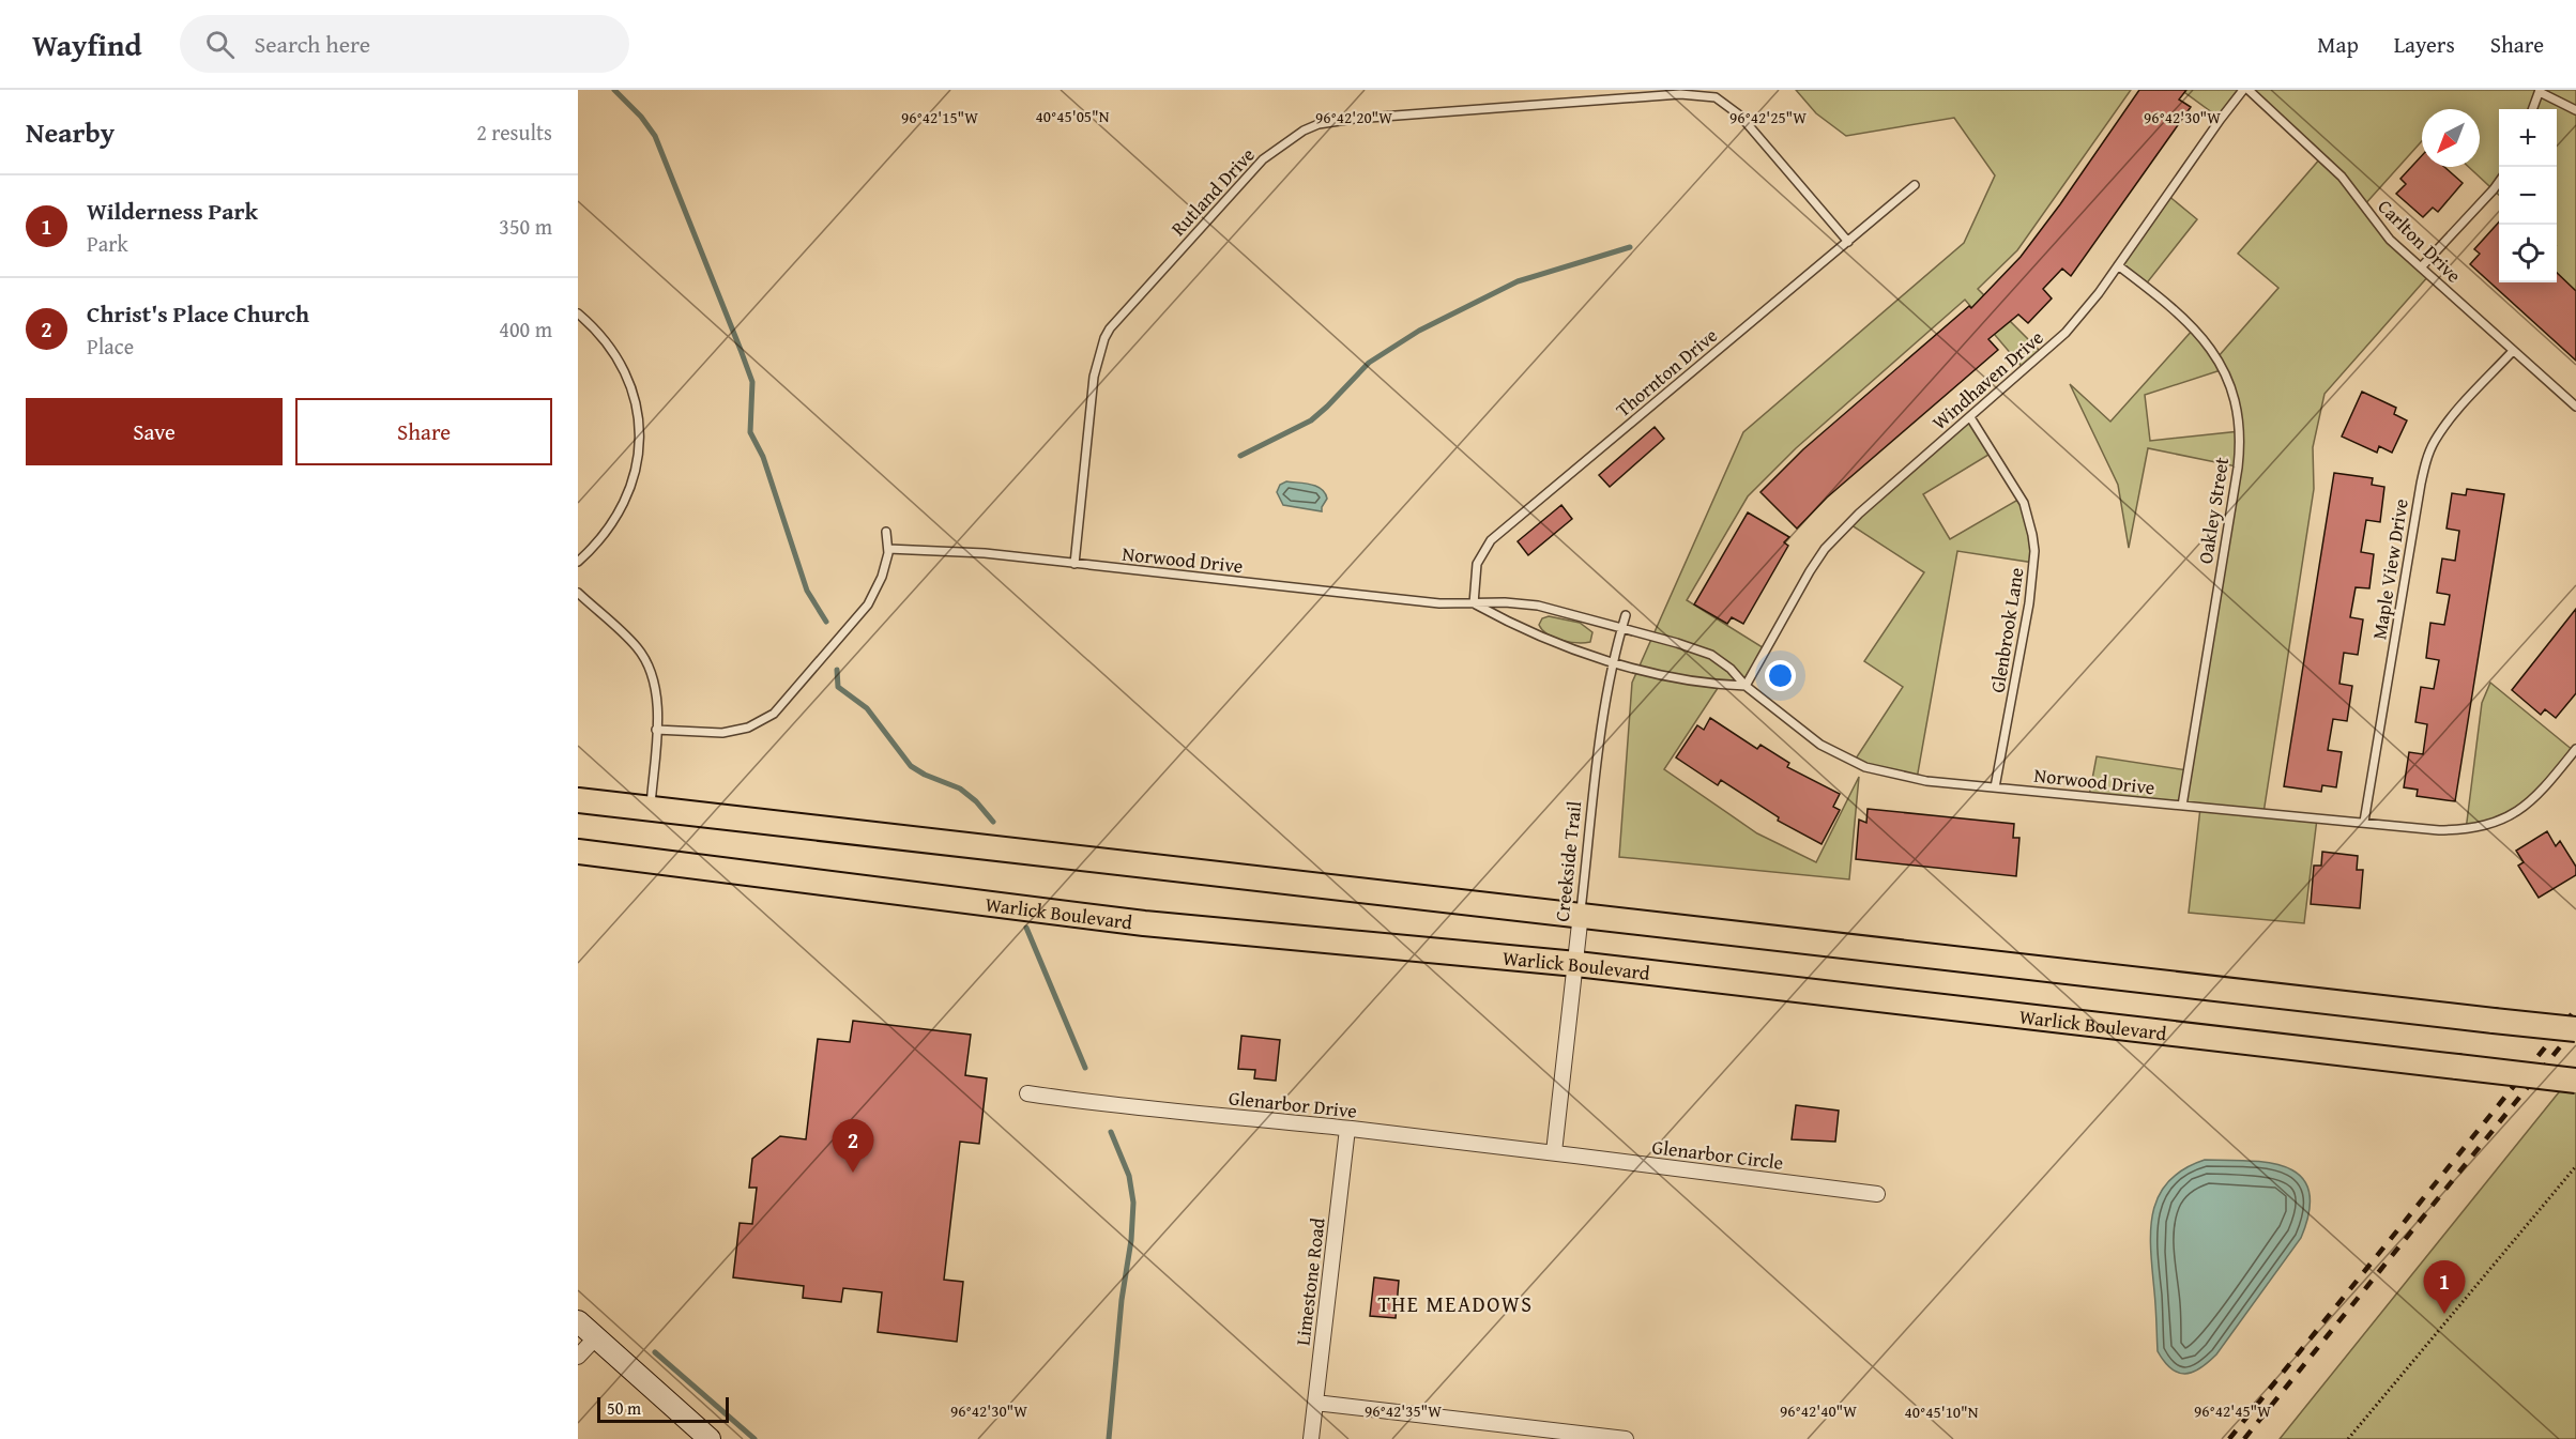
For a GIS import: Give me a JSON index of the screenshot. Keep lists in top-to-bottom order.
{
  "streets": {
    "main road": ["Warlick Boulevard"],
    "street": [
      "Creekside Trail",
      "Glenarbor Drive",
      "Glenarbor Circle",
      "Limestone Road"
    ],
    "lane": [
      "Rutland Drive",
      "Carlton Drive",
      "Thornton Drive",
      "Windhaven Drive",
      "Oakley Street",
      "Norwood Drive",
      "Maple View Drive",
      "Glenbrook Lane"
    ]
  },
  "crossings": [
    ["Rutland Drive", "Thornton Drive"],
    ["Rutland Drive", "Norwood Drive"],
    ["Carlton Drive", "Windhaven Drive"],
    ["Carlton Drive", "Maple View Drive"],
    ["Thornton Drive", "Norwood Drive"],
    ["Windhaven Drive", "Oakley Street"],
    ["Windhaven Drive", "Norwood Drive"],
    ["Windhaven Drive", "Glenbrook Lane"],
    ["Oakley Street", "Norwood Drive"],
    ["Norwood Drive", "Maple View Drive"],
    ["Norwood Drive", "Glenbrook Lane"],
    ["Norwood Drive", "Creekside Trail"],
    ["Creekside Trail", "Warlick Boulevard"],
    ["Creekside Trail", "Glenarbor Drive"],
    ["Creekside Trail", "Glenarbor Circle"],
    ["Glenarbor Drive", "Glenarbor Circle"],
    ["Glenarbor Drive", "Limestone Road"]
  ],
  "districts": ["THE MEADOWS"],
  "scale_bar": "50 m",
  "north": "bottom left",
  "page": {
    "header": "Wayfind",
    "search": "Search here",
    "nav": ["Map", "Layers", "Share"],
    "heading": ["Nearby", "2 results"],
    "map_buttons": ["+", "−"],
    "list": [
      {
        "mark": "1",
        "name": "Wilderness Park",
        "note": "Park",
        "value": "350 m"
      },
      {
        "mark": "2",
        "name": "Christ's Place Church",
        "note": "Place",
        "value": "400 m"
      }
    ],
    "buttons": ["Save", "Share"],
    "pins": ["2", "1"],
    "scale": "50 m"
  },
  "coordinates": [
    "40°45'05\"N",
    "96°42'15\"W",
    "96°42'20\"W",
    "96°42'25\"W",
    "96°42'30\"W",
    "96°42'35\"W",
    "96°42'40\"W",
    "96°42'45\"W",
    "40°45'10\"N"
  ]
}
